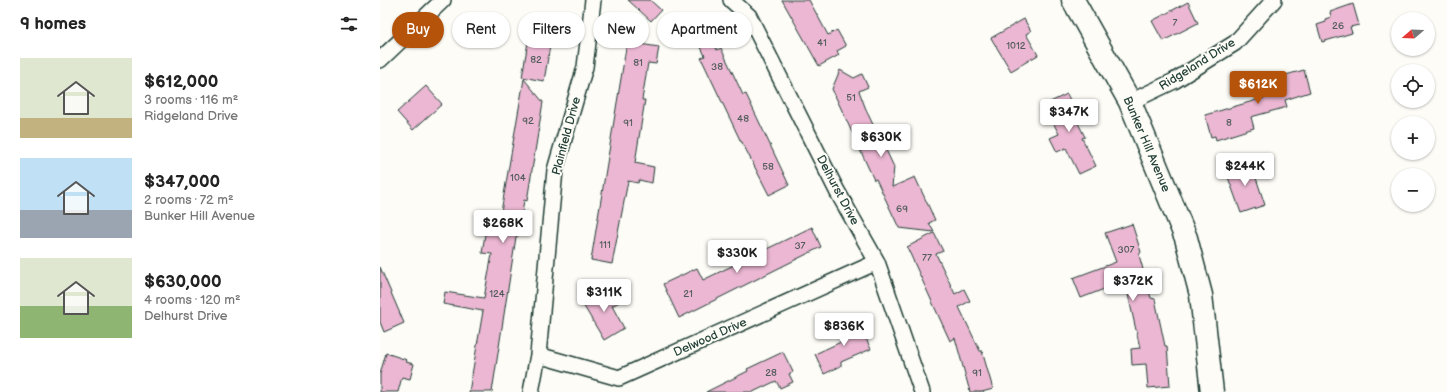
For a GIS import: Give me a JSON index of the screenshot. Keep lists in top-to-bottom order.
{
  "streets": {
    "main road": ["Bunker Hill Avenue"],
    "street": [
      "Ridgeland Drive",
      "Plainfield Drive",
      "Delhurst Drive",
      "Delwood Drive"
    ]
  },
  "crossings": [
    ["Ridgeland Drive", "Bunker Hill Avenue"],
    ["Plainfield Drive", "Delwood Drive"],
    ["Delhurst Drive", "Delwood Drive"]
  ],
  "house_numbers": [
    "7",
    "26",
    "41",
    "1012",
    "82",
    "81",
    "38",
    "51",
    "48",
    "92",
    "91",
    "8",
    "58",
    "104",
    "69",
    "111",
    "37",
    "307",
    "77",
    "124",
    "21",
    "28",
    "91"
  ],
  "north": "left",
  "page": {
    "heading": "9 homes",
    "map_buttons": ["+", "−"],
    "chip": [
      "Buy",
      "Rent",
      "Filters",
      "New",
      "Apartment"
    ],
    "list": [
      {
        "name": "$612,000",
        "note": "3 rooms · 116 m² · Ridgeland Drive"
      },
      {
        "name": "$347,000",
        "note": "2 rooms · 72 m² · Bunker Hill Avenue"
      },
      {
        "name": "$630,000",
        "note": "4 rooms · 120 m² · Delhurst Drive"
      }
    ],
    "price": [
      "$612K",
      "$347K",
      "$630K",
      "$244K",
      "$268K",
      "$330K",
      "$372K",
      "$311K",
      "$836K"
    ]
  }
}
